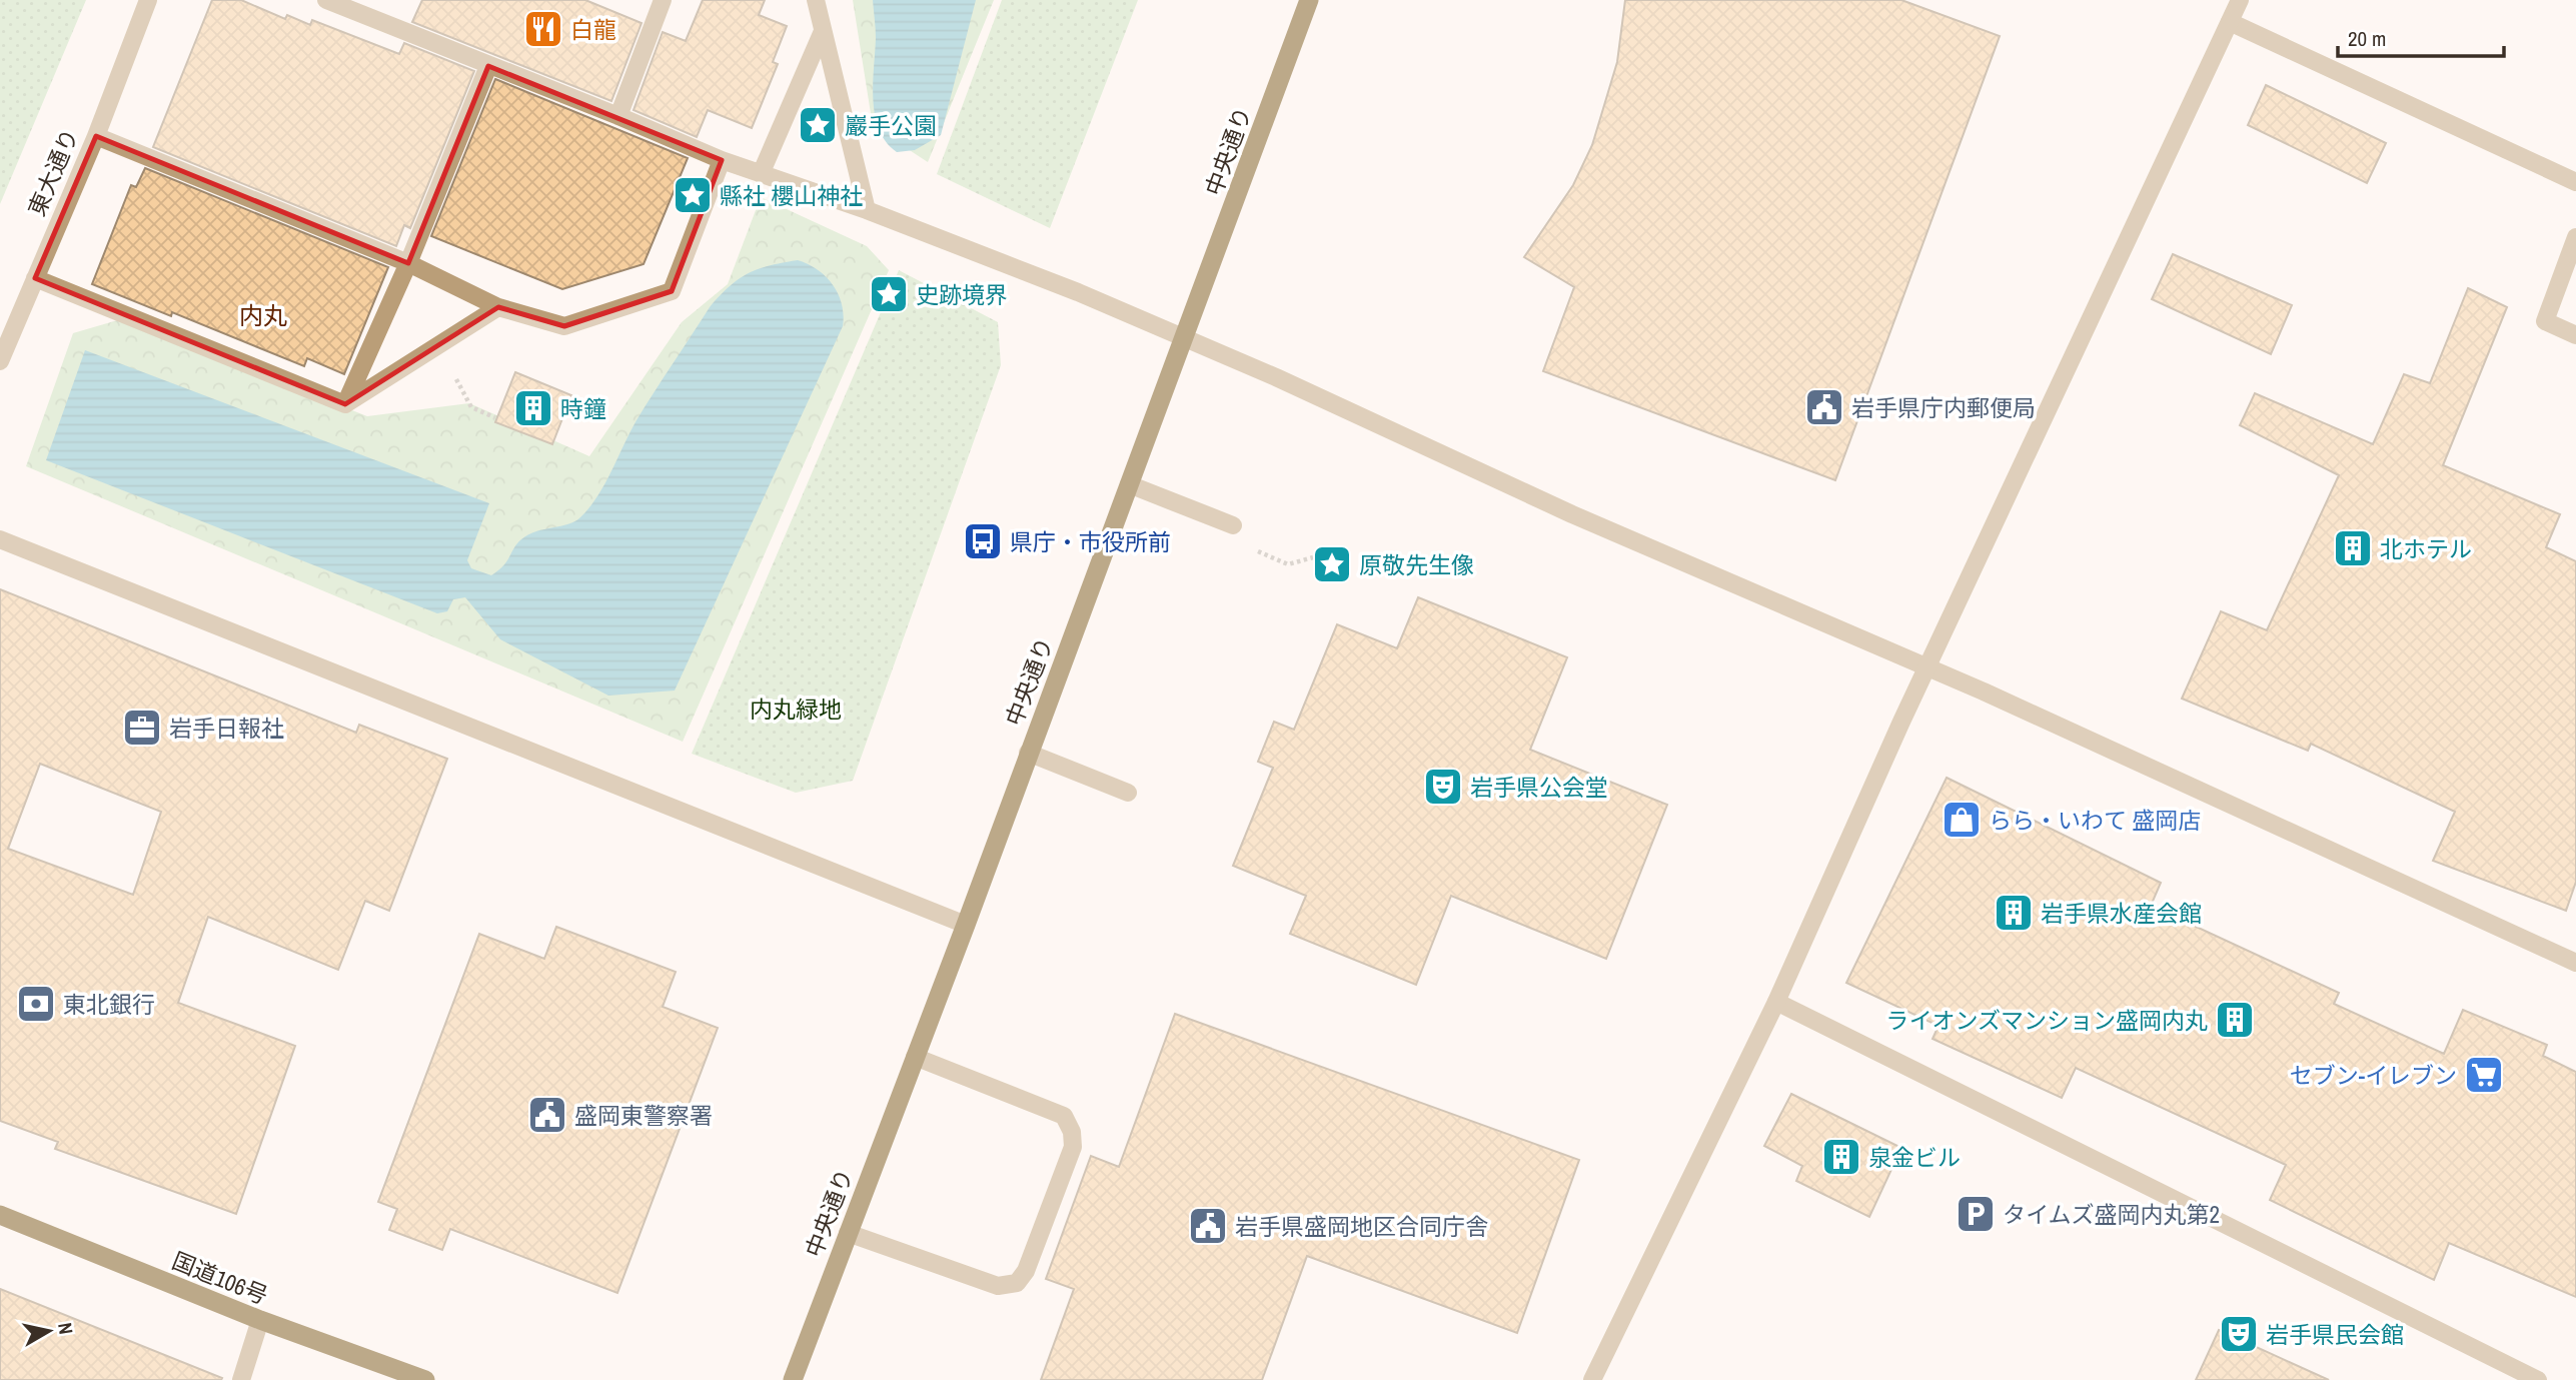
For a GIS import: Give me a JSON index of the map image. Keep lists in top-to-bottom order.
{
  "streets": {
    "highway": ["中央通り", "国道106号"],
    "street": ["東大通り"]
  },
  "districts": ["内丸"],
  "parks": ["内丸緑地"],
  "places": {
    "restaurant": ["白龍"],
    "place": [
      "巖手公園",
      "縣社 櫻山神社",
      "史跡境界",
      "原敬先生像"
    ],
    "public building": ["岩手県庁内郵便局", "盛岡東警察署", "岩手県盛岡地区合同庁舎"],
    "building": [
      "時鐘",
      "北ホテル",
      "岩手県水産会館",
      "ライオンズマンション盛岡内丸",
      "泉金ビル"
    ],
    "bus stop": ["県庁・市役所前"],
    "office": ["岩手日報社"],
    "theatre": ["岩手県公会堂", "岩手県民会館"],
    "shop": ["らら・いわて 盛岡店"],
    "bank": ["東北銀行"],
    "supermarket": ["セブン-イレブン"],
    "parking": ["タイムズ盛岡内丸第2"]
  },
  "scale_bar": "20 m",
  "north": "right"
}
